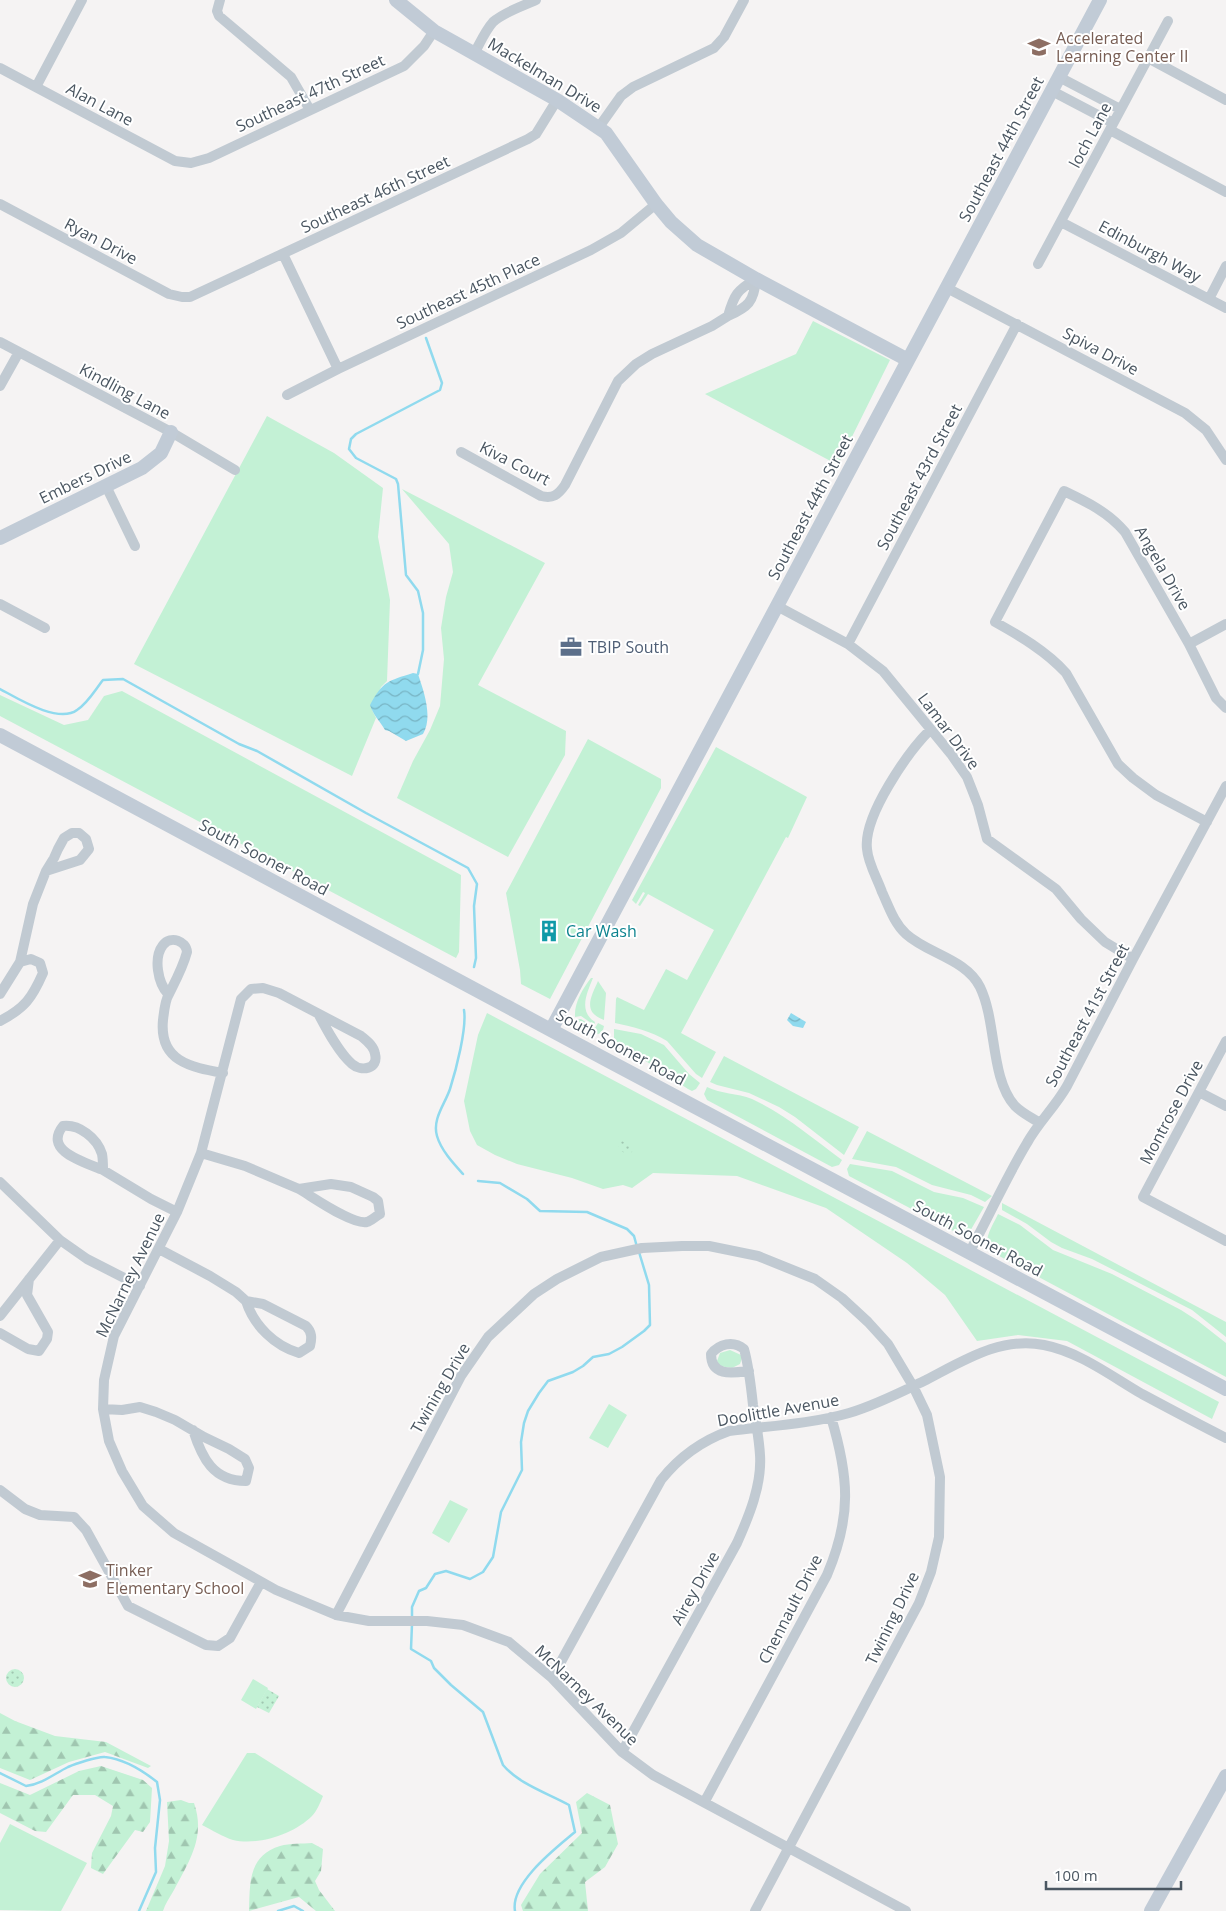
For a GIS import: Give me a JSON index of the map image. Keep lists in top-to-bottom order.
{
  "streets": {
    "main road": [
      "Mackelman Drive",
      "Southeast 44th Street",
      "Embers Drive",
      "South Sooner Road"
    ],
    "street": [
      "Southeast 47th Street",
      "Alan Lane",
      "loch Lane",
      "Southeast 46th Street",
      "Ryan Drive",
      "Edinburgh Way",
      "Southeast 45th Place",
      "Spiva Drive",
      "Kindling Lane",
      "Kiva Court",
      "Southeast 43rd Street",
      "Angela Drive",
      "Lamar Drive",
      "Southeast 41st Street",
      "Montrose Drive",
      "McNarney Avenue",
      "Twining Drive",
      "Doolittle Avenue",
      "Airey Drive",
      "Chennault Drive"
    ]
  },
  "crossings": [
    ["Mackelman Drive", "Southeast 47th Street"],
    ["Mackelman Drive", "Southeast 44th Street"],
    ["Mackelman Drive", "Southeast 46th Street"],
    ["Mackelman Drive", "Southeast 45th Place"],
    ["Southeast 47th Street", "Alan Lane"],
    ["loch Lane", "Edinburgh Way"],
    ["Southeast 44th Street", "Spiva Drive"],
    ["Southeast 44th Street", "Lamar Drive"],
    ["Southeast 44th Street", "South Sooner Road"],
    ["Southeast 46th Street", "Ryan Drive"],
    ["Spiva Drive", "Southeast 43rd Street"],
    ["Kindling Lane", "Embers Drive"],
    ["Southeast 43rd Street", "Lamar Drive"],
    ["Angela Drive", "Southeast 41st Street"],
    ["Lamar Drive", "Southeast 41st Street"],
    ["South Sooner Road", "Southeast 41st Street"],
    ["McNarney Avenue", "Twining Drive"],
    ["McNarney Avenue", "Doolittle Avenue"],
    ["McNarney Avenue", "Airey Drive"],
    ["McNarney Avenue", "Chennault Drive"],
    ["Twining Drive", "Doolittle Avenue"],
    ["Doolittle Avenue", "Airey Drive"],
    ["Doolittle Avenue", "Chennault Drive"]
  ],
  "places": {
    "school or university": ["Accelerated Learning Center II", "Tinker Elementary School"],
    "office": ["TBIP South"],
    "building": ["Car Wash"]
  },
  "scale_bar": "100 m"
}
